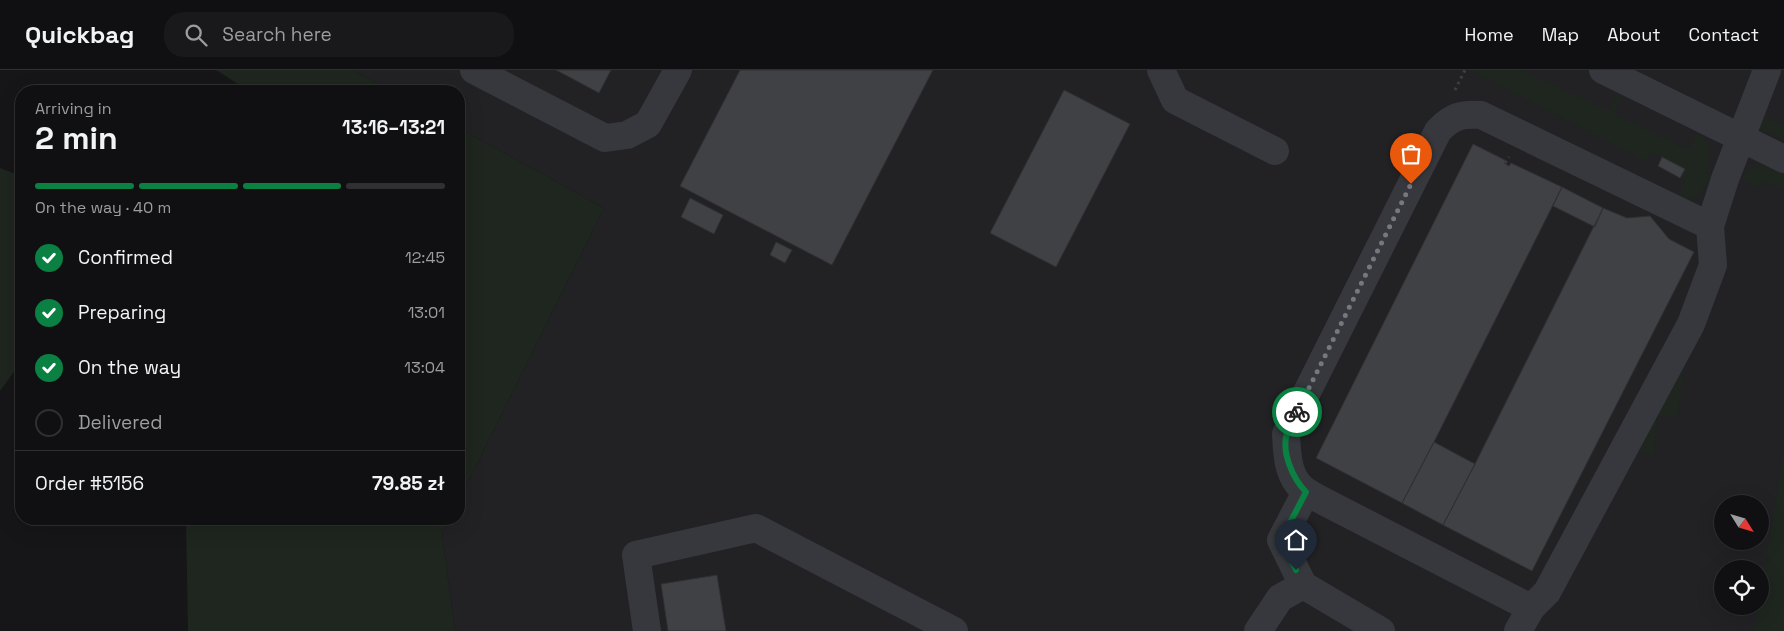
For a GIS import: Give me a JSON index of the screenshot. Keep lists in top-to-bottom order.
{
  "north": "bottom right",
  "page": {
    "header": "Quickbag",
    "search": "Search here",
    "nav": [
      "Home",
      "Map",
      "About",
      "Contact"
    ],
    "heading": ["2 min", "Arriving in", "13:16–13:21"],
    "panel": ["Order #5156", "79.85 zł"],
    "bar": "On the way · 40 m",
    "list": [
      ["Confirmed", "12:45"],
      ["Preparing", "13:01"],
      ["On the way", "13:04"],
      "Delivered"
    ]
  }
}
